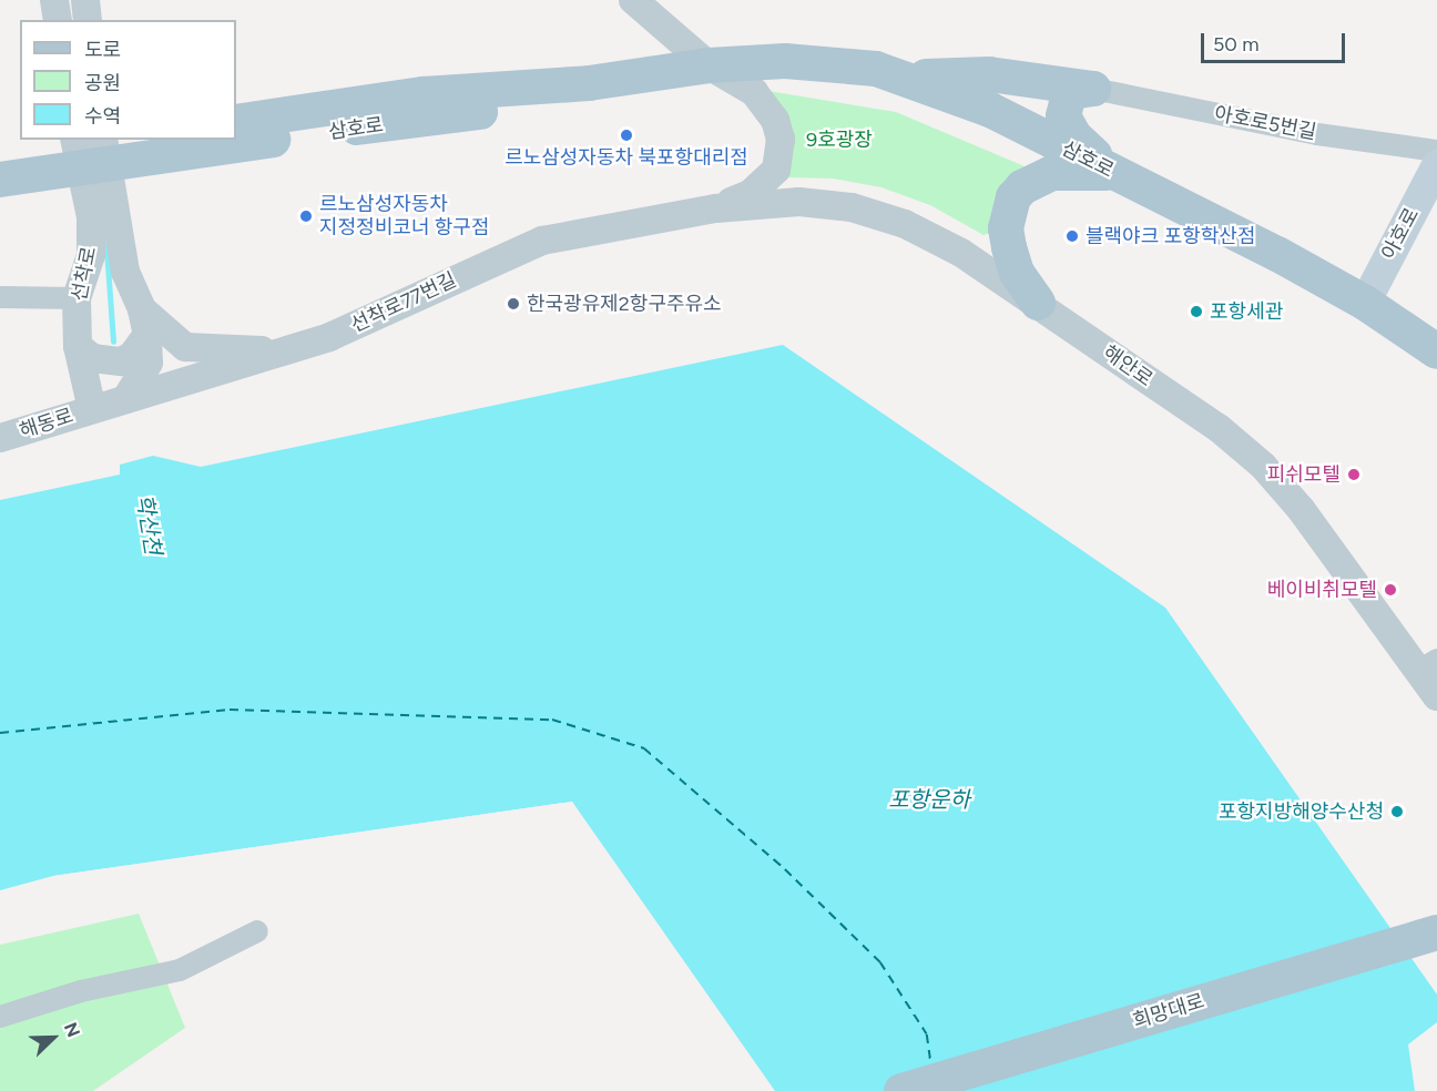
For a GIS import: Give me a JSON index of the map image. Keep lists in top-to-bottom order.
{
  "streets": {
    "main road": ["삼호로", "아호로", "희망대로"],
    "street": [
      "아호로5번길",
      "선착로",
      "선착로77번길",
      "해안로",
      "해동로"
    ]
  },
  "crossings": [
    ["삼호로", "아호로"],
    ["삼호로", "선착로"],
    ["선착로", "선착로77번길"],
    ["선착로", "해동로"],
    ["선착로77번길", "해안로"],
    ["선착로77번길", "해동로"]
  ],
  "water": ["학산천", "포항운하"],
  "parks": ["9호광장"],
  "places": [
    "르노삼성자동차 북포항대리점",
    "르노삼성자동차 지정정비코너 항구점",
    "블랙야크 포항학산점",
    "한국광유제2항구주유소",
    "포항세관",
    "피쉬모텔",
    "베이비취모텔",
    "포항지방해양수산청"
  ],
  "legend": ["도로", "공원", "수역"],
  "scale_bar": "50 m",
  "north": "top right"
}
